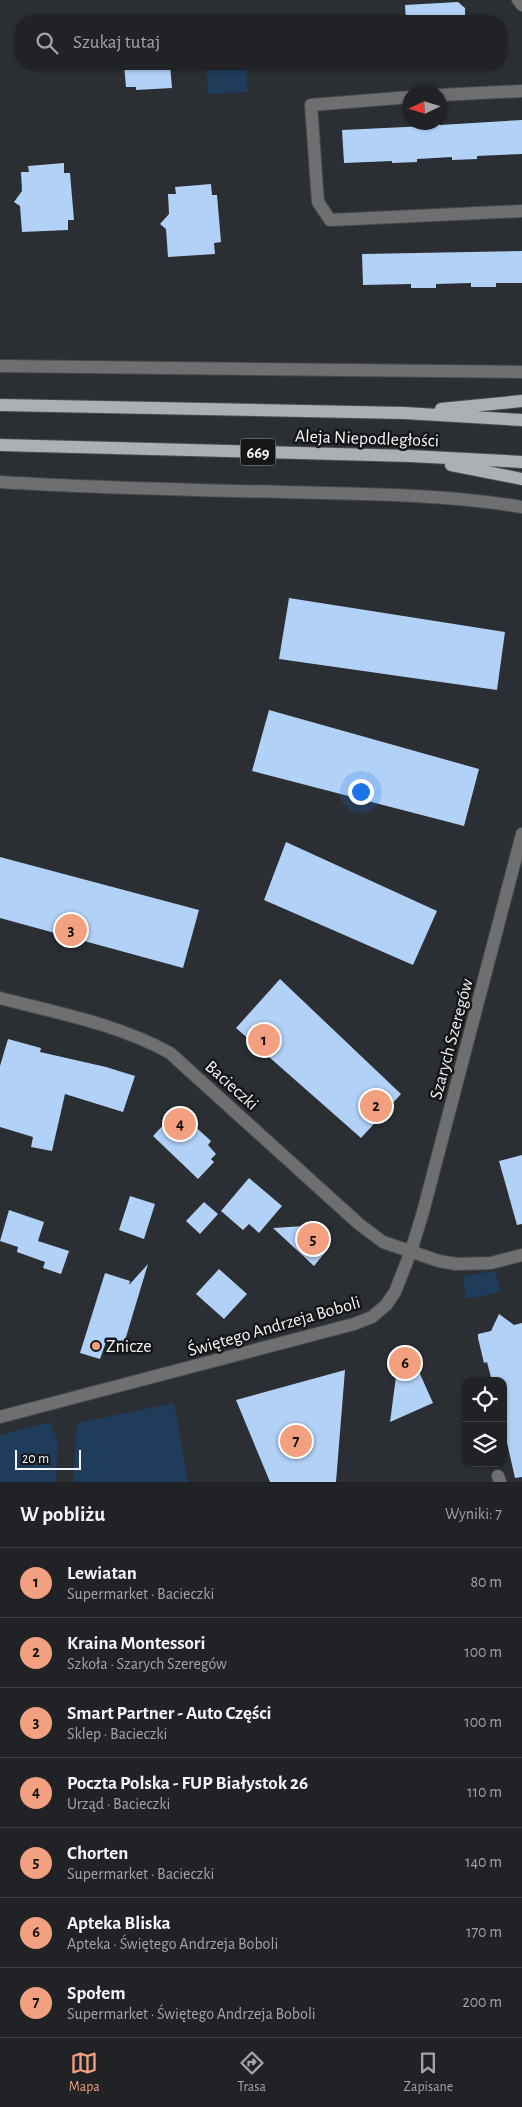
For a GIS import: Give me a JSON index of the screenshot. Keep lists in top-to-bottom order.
{
  "streets": {
    "main road": ["Aleja Niepodległości", "669"],
    "street": ["Szarych Szeregów", "Bacieczki", "Świętego Andrzeja Boboli"]
  },
  "crossings": [
    ["Szarych Szeregów", "Bacieczki"],
    ["Szarych Szeregów", "Świętego Andrzeja Boboli"],
    ["Bacieczki", "Świętego Andrzeja Boboli"]
  ],
  "places": ["Znicze"],
  "scale_bar": "20 m",
  "north": "left",
  "page": {
    "search": "Szukaj tutaj",
    "pins": [
      "3",
      "1",
      "2",
      "4",
      "5",
      "6",
      "7"
    ],
    "scale": "20 m",
    "heading": ["W pobliżu", "Wyniki: 7"],
    "list": [
      {
        "mark": "1",
        "name": "Lewiatan",
        "note": "Supermarket · Bacieczki",
        "value": "80 m"
      },
      {
        "mark": "2",
        "name": "Kraina Montessori",
        "note": "Szkoła · Szarych Szeregów",
        "value": "100 m"
      },
      {
        "mark": "3",
        "name": "Smart Partner - Auto Części",
        "note": "Sklep · Bacieczki",
        "value": "100 m"
      },
      {
        "mark": "4",
        "name": "Poczta Polska - FUP Białystok 26",
        "note": "Urząd · Bacieczki",
        "value": "110 m"
      },
      {
        "mark": "5",
        "name": "Chorten",
        "note": "Supermarket · Bacieczki",
        "value": "140 m"
      },
      {
        "mark": "6",
        "name": "Apteka Bliska",
        "note": "Apteka · Świętego Andrzeja Boboli",
        "value": "170 m"
      },
      {
        "mark": "7",
        "name": "Społem",
        "note": "Supermarket · Świętego Andrzeja Boboli",
        "value": "200 m"
      }
    ],
    "nav": ["Mapa", "Trasa", "Zapisane"]
  }
}
